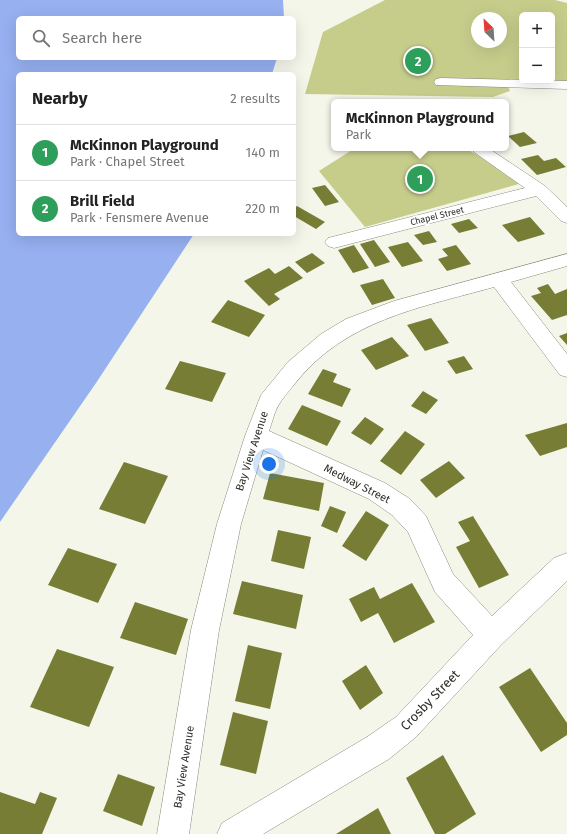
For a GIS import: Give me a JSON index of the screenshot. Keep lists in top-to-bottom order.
{
  "streets": {
    "street": [
      "Chapel Street",
      "Bay View Avenue",
      "Medway Street",
      "Crosby Street"
    ]
  },
  "crossings": [
    ["Bay View Avenue", "Medway Street"],
    ["Medway Street", "Crosby Street"]
  ],
  "north": "top left",
  "page": {
    "map_buttons": ["+", "−"],
    "search": "Search here",
    "pins": ["2", "1"],
    "heading": ["Nearby", "2 results"],
    "popup": ["McKinnon Playground", "Park"],
    "list": [
      {
        "mark": "1",
        "name": "McKinnon Playground",
        "note": "Park · Chapel Street",
        "value": "140 m"
      },
      {
        "mark": "2",
        "name": "Brill Field",
        "note": "Park · Fensmere Avenue",
        "value": "220 m"
      }
    ]
  }
}
